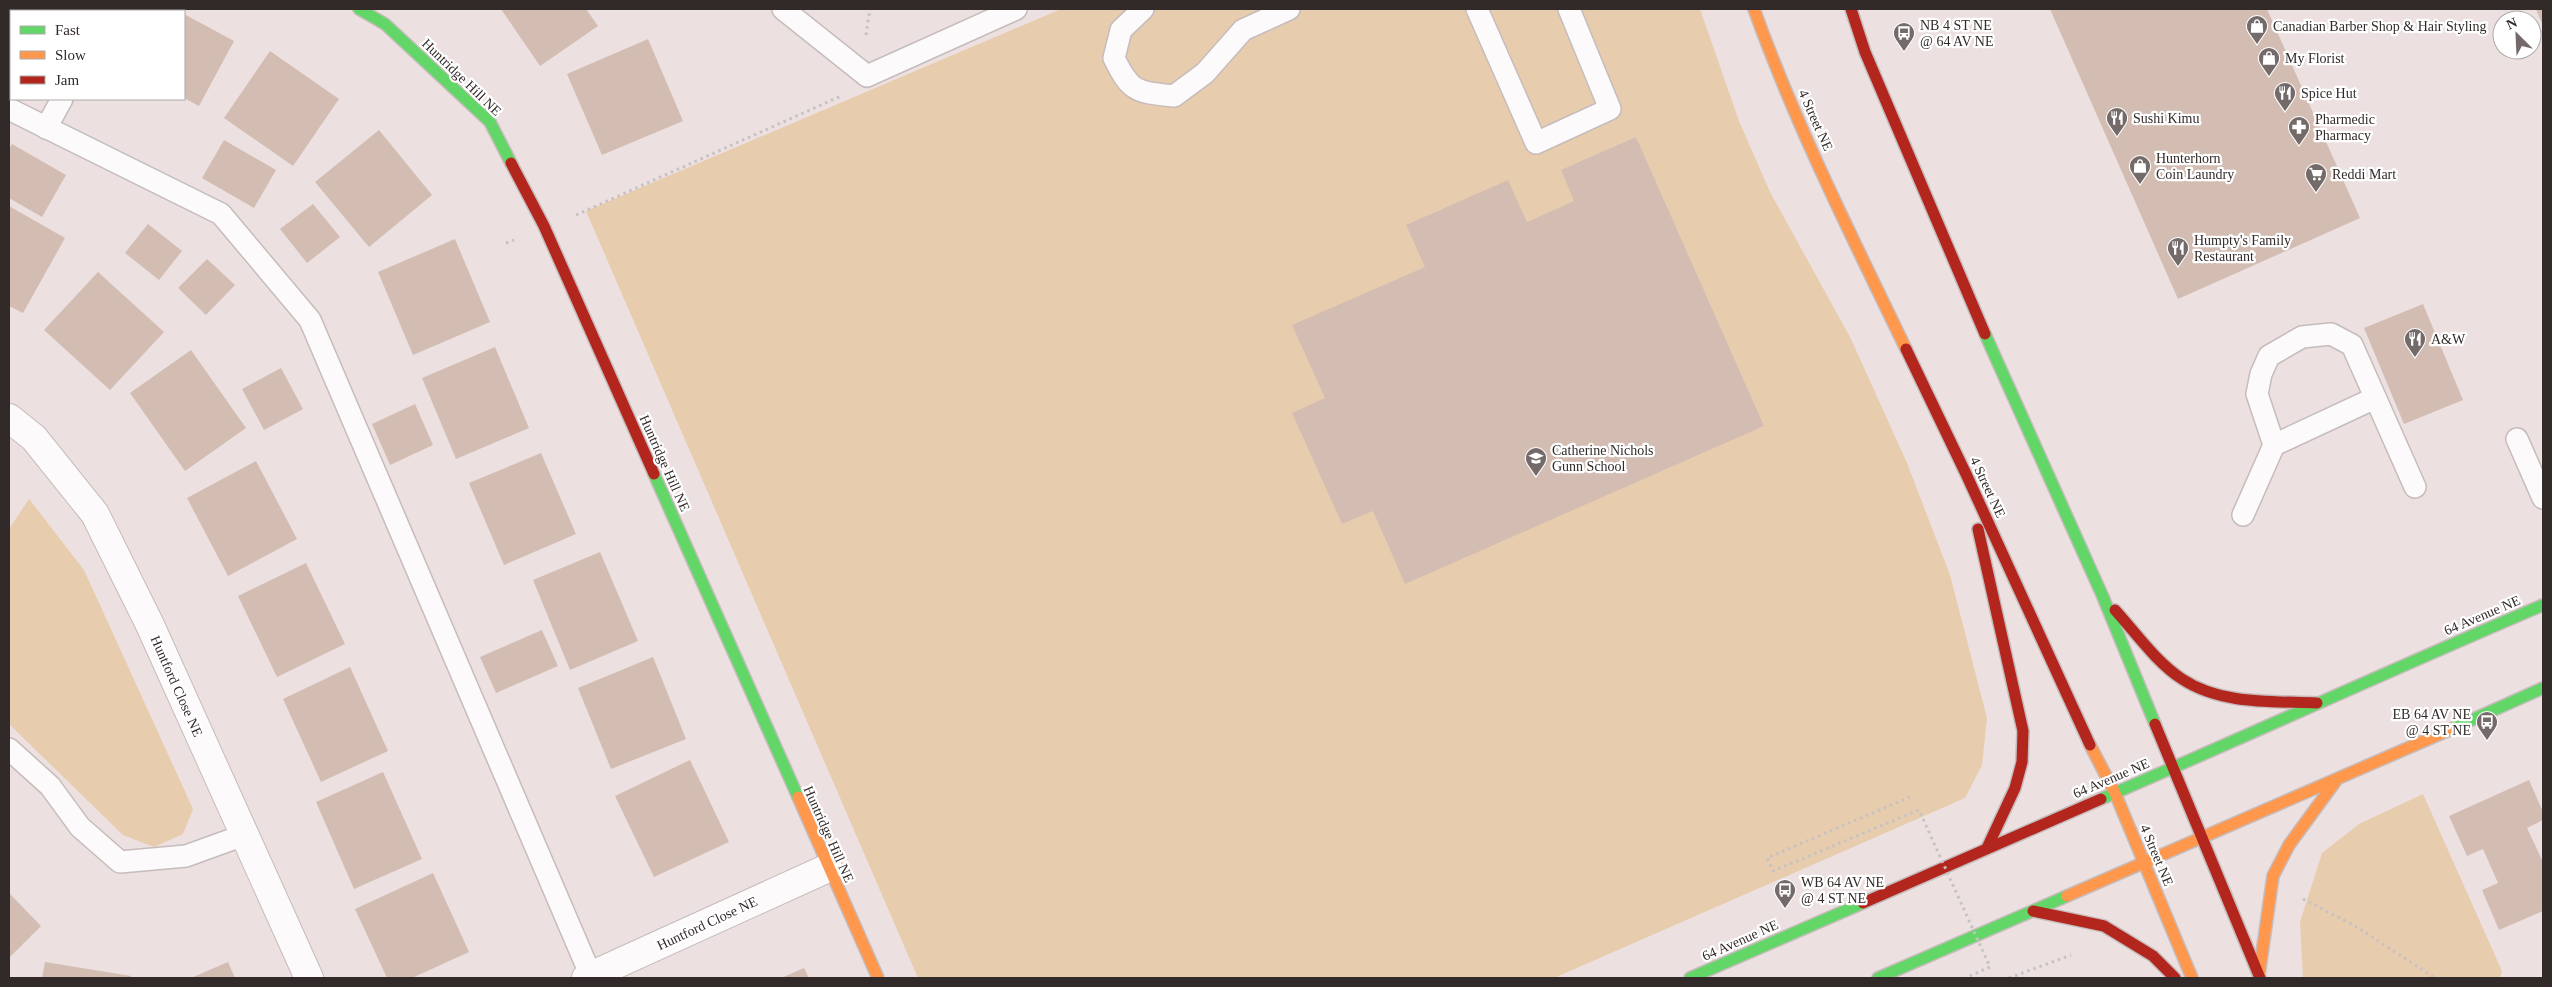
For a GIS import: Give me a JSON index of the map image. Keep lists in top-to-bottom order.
{
  "streets": {
    "main road": ["Huntridge Hill NE", "4 Street NE", "64 Avenue NE"],
    "street": ["Huntford Close NE"]
  },
  "crossings": [
    ["Huntridge Hill NE", "Huntford Close NE"],
    ["4 Street NE", "64 Avenue NE"]
  ],
  "places": {
    "shop": ["Canadian Barber Shop & Hair Styling", "My Florist", "Hunterhorn Coin Laundry"],
    "bus stop": ["NB 4 ST NE @ 64 AV NE", "EB 64 AV NE @ 4 ST NE", "WB 64 AV NE @ 4 ST NE"],
    "restaurant": [
      "Spice Hut",
      "Sushi Kimu",
      "Humpty's Family Restaurant",
      "A&W"
    ],
    "pharmacy": ["Pharmedic Pharmacy"],
    "supermarket": ["Reddi Mart"],
    "school or university": ["Catherine Nichols Gunn School"]
  },
  "legend": ["Fast", "Slow", "Jam"],
  "north": "top left"
}
